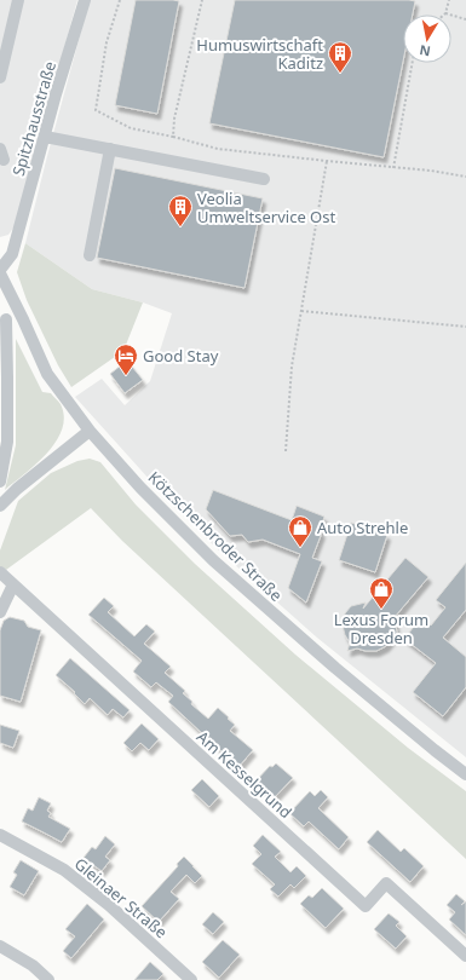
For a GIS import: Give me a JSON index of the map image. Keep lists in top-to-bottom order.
{
  "streets": {
    "street": [
      "Spitzhausstraße",
      "Kötzschenbroder Straße",
      "Am Kesselgrund",
      "Gleinaer Straße"
    ]
  },
  "places": {
    "building": ["Humuswirtschaft Kaditz", "Veolia Umweltservice Ost"],
    "hotel": ["Good Stay"],
    "shop": ["Auto Strehle", "Lexus Forum Dresden"]
  },
  "north": "bottom"
}
